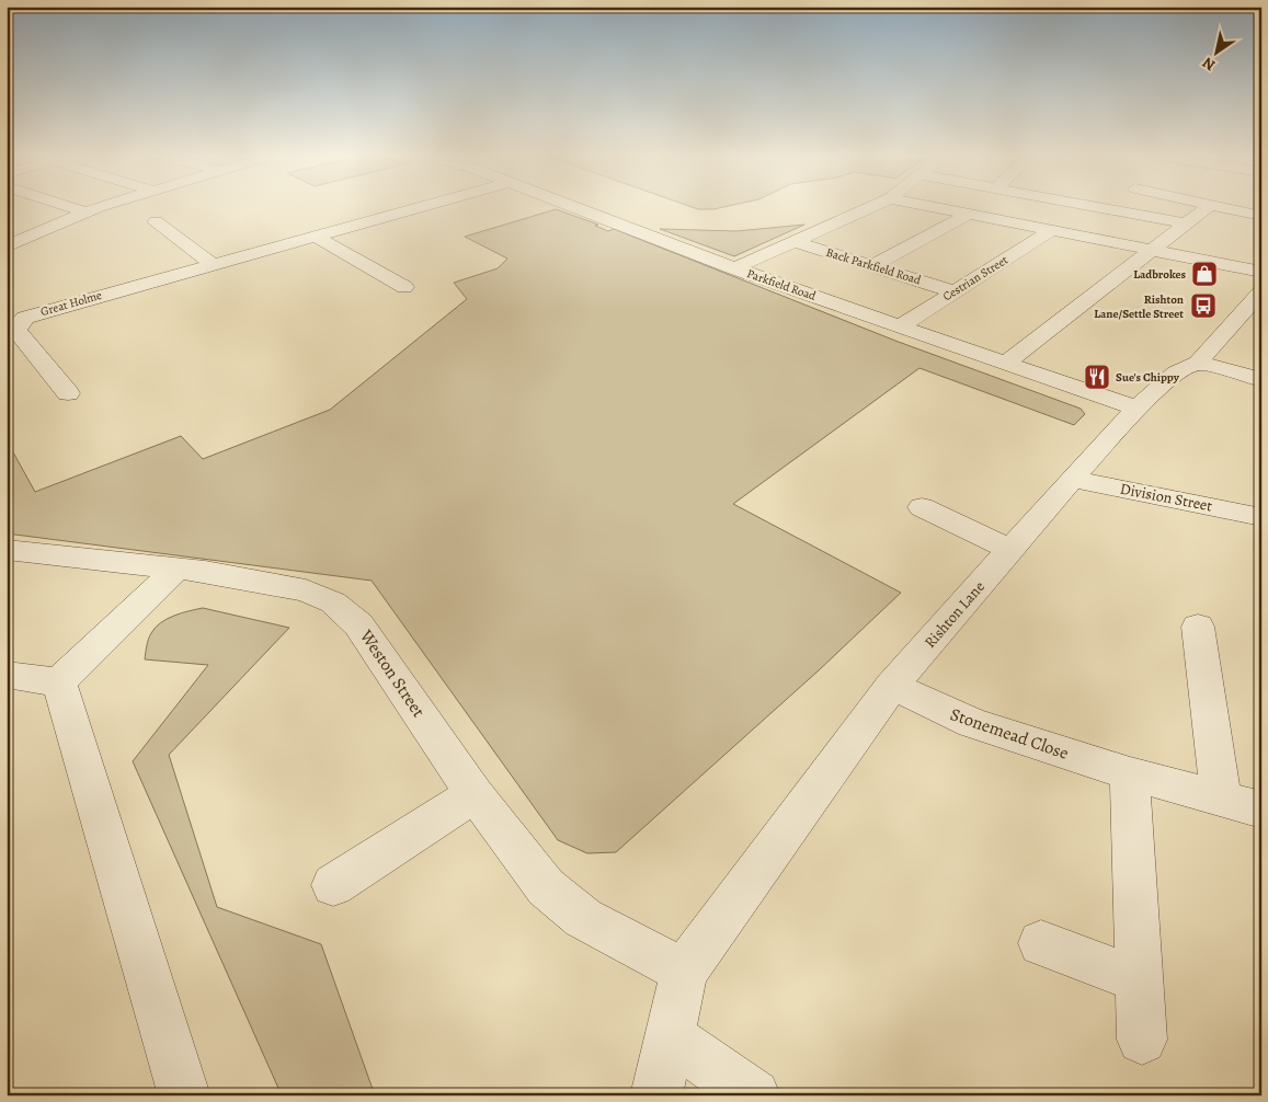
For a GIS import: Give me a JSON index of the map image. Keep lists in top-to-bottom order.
{
  "streets": {
    "street": [
      "Back Parkfield Road",
      "Cestrian Street",
      "Parkfield Road",
      "Great Holme",
      "Division Street",
      "Rishton Lane",
      "Weston Street",
      "Stonemead Close"
    ]
  },
  "crossings": [
    ["Back Parkfield Road", "Cestrian Street"],
    ["Cestrian Street", "Parkfield Road"],
    ["Parkfield Road", "Rishton Lane"],
    ["Division Street", "Rishton Lane"],
    ["Rishton Lane", "Weston Street"],
    ["Rishton Lane", "Stonemead Close"]
  ],
  "places": {
    "shop": ["Ladbrokes"],
    "bus stop": ["Rishton Lane/Settle Street"],
    "restaurant": ["Sue's Chippy"]
  },
  "north": "bottom left"
}
